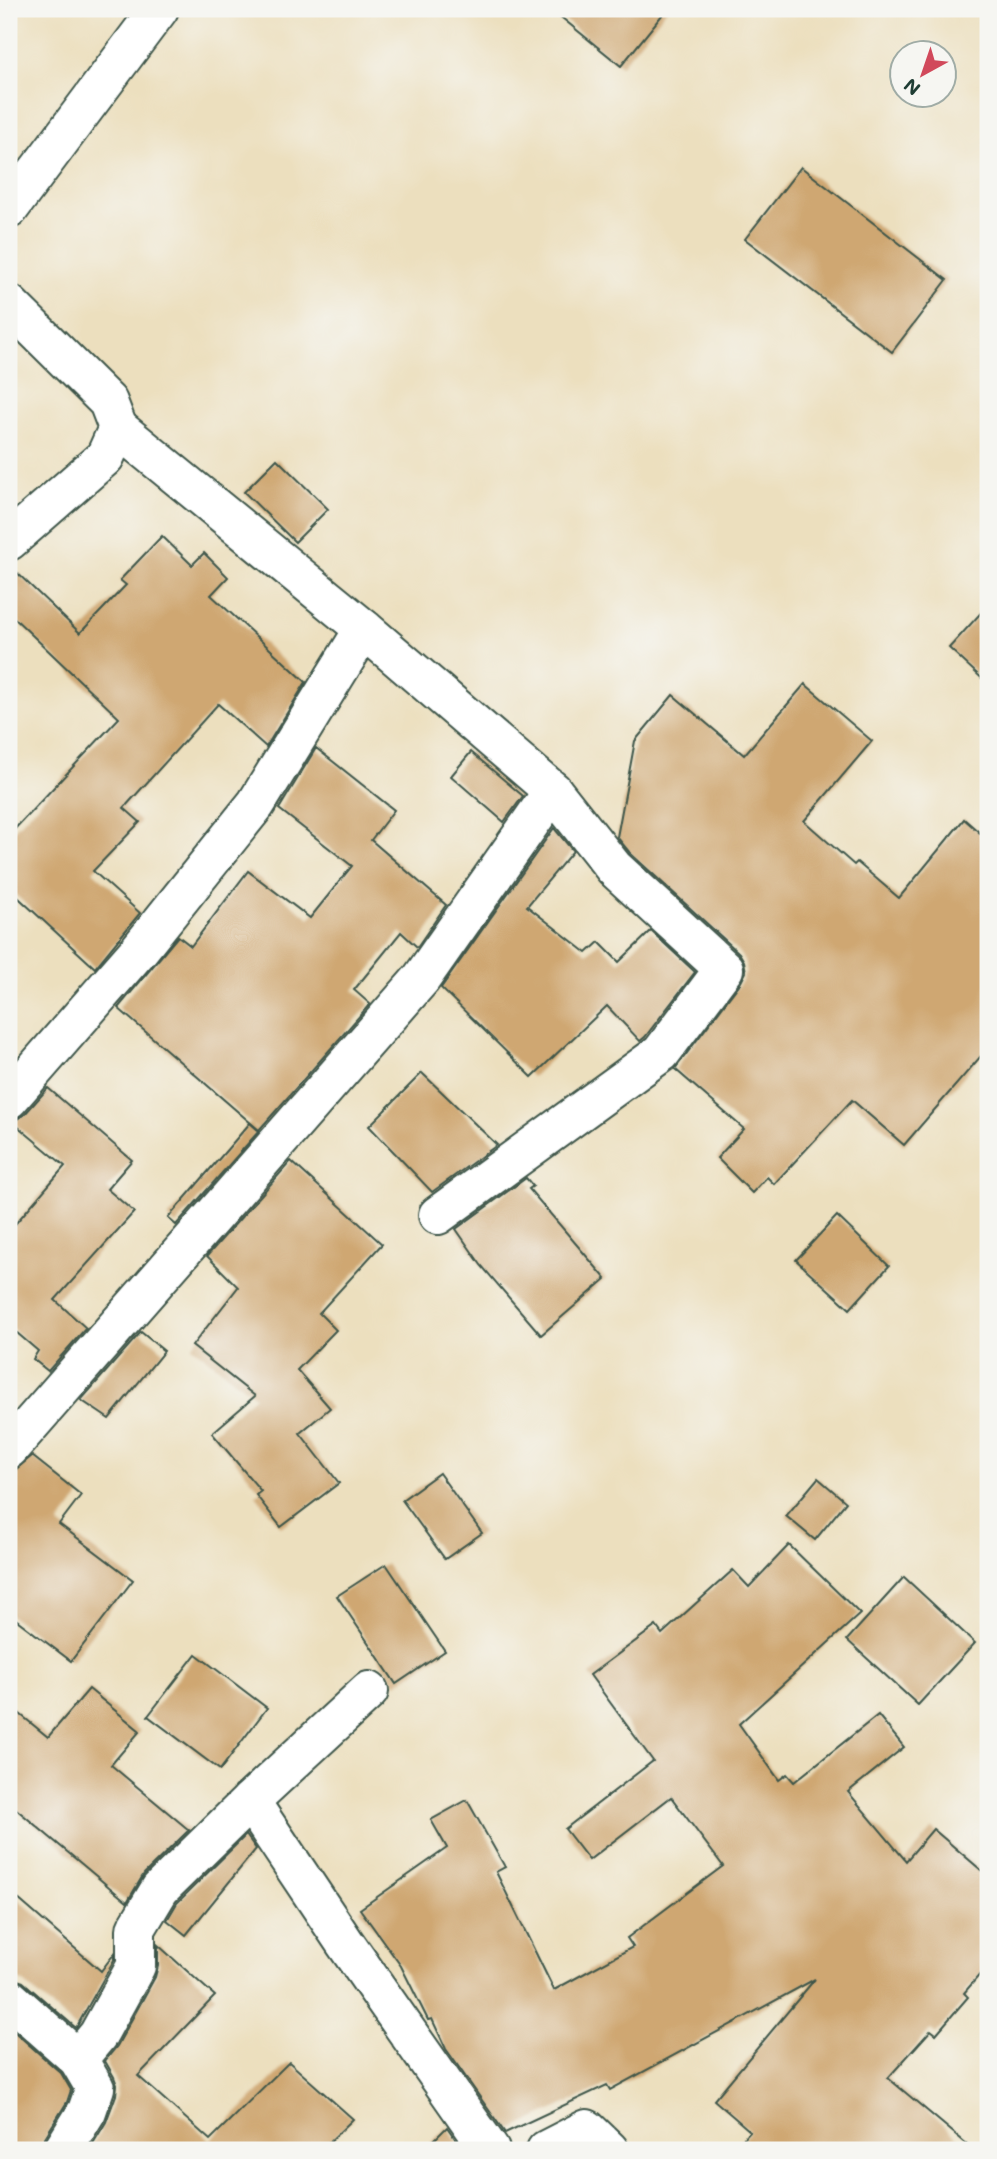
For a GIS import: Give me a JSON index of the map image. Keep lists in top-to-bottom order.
{
  "north": "bottom left"
}
